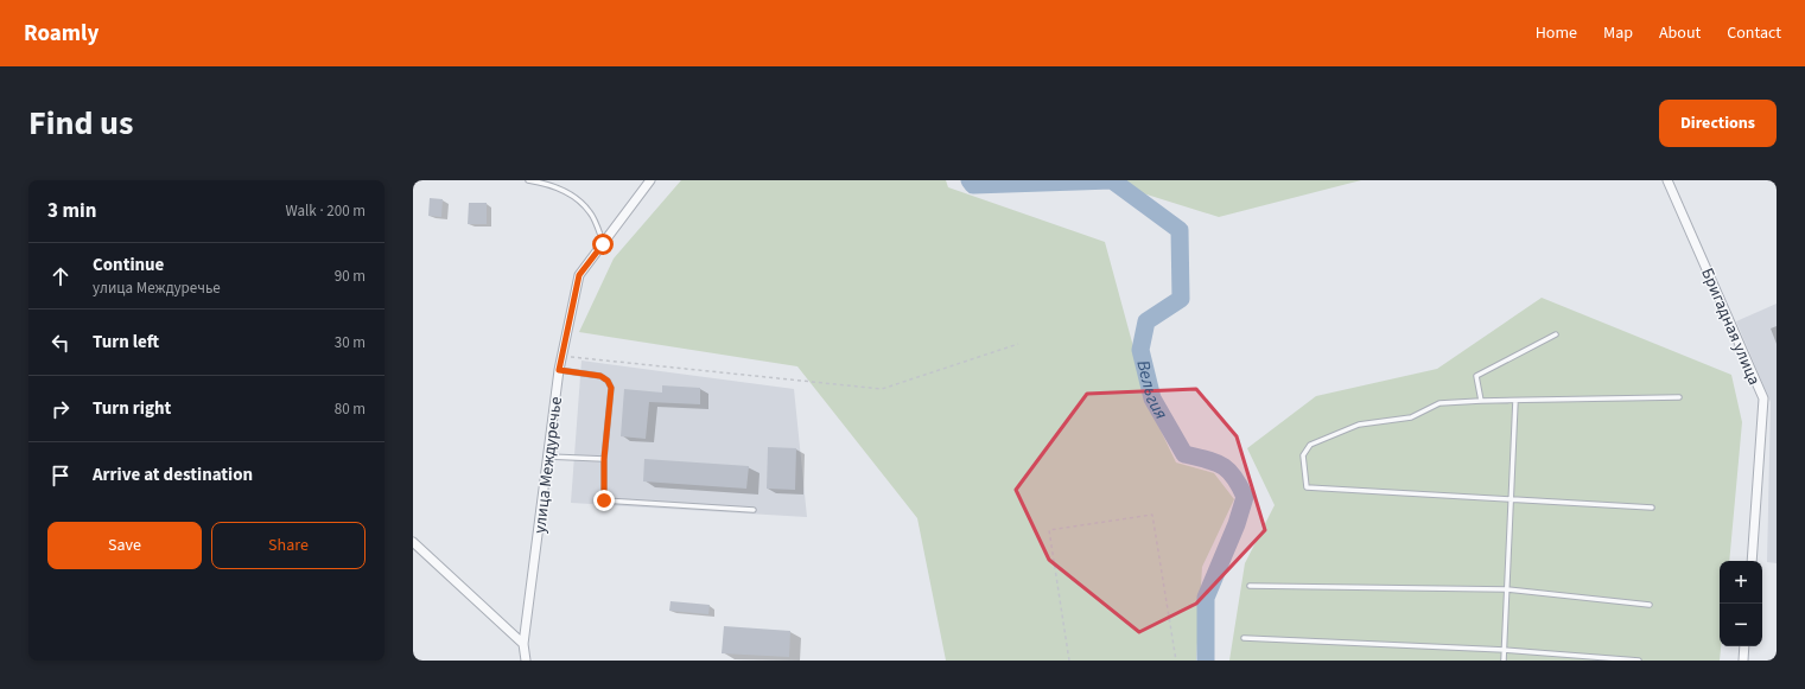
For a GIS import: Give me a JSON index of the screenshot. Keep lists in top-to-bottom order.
{
  "streets": {
    "street": ["Бригадная улица", "улица Междуречье"]
  },
  "water": ["Вельгия"],
  "page": {
    "header": "Roamly",
    "nav": [
      "Home",
      "Map",
      "About",
      "Contact"
    ],
    "title": "Find us",
    "buttons": [
      "Directions",
      ["Save", "Share"]
    ],
    "heading": ["3 min", "Walk · 200 m"],
    "list": [
      ["Continue", "улица Междуречье", "90 m"],
      ["Turn left", "30 m"],
      ["Turn right", "80 m"],
      "Arrive at destination"
    ],
    "map_buttons": ["+", "−"]
  }
}
